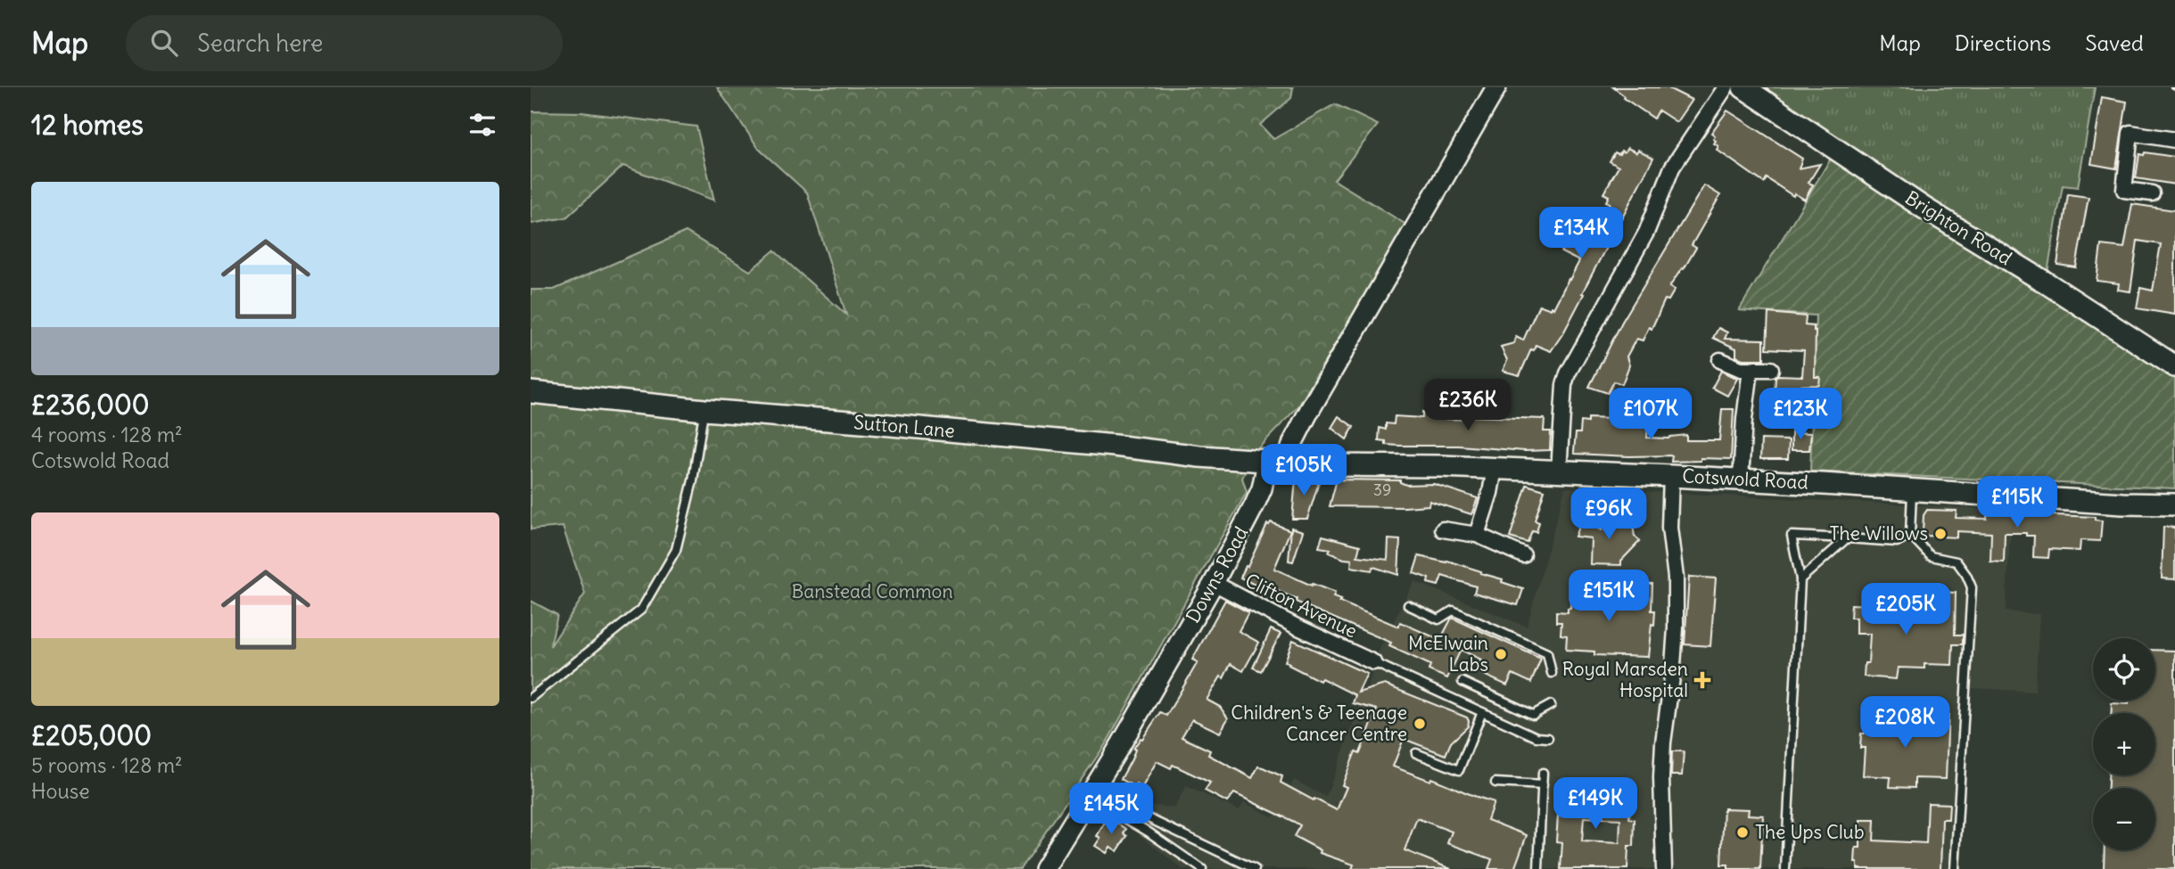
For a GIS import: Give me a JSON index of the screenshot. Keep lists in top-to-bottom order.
{
  "streets": {
    "main road": ["Brighton Road", "Sutton Lane", "Cotswold Road"],
    "street": ["Downs Road", "Clifton Avenue"]
  },
  "crossings": [
    ["Sutton Lane", "Cotswold Road"],
    ["Sutton Lane", "Downs Road"],
    ["Cotswold Road", "Downs Road"],
    ["Downs Road", "Clifton Avenue"]
  ],
  "parks": ["Banstead Common"],
  "places": {
    "other": [
      "The Willows",
      "McElwain Labs",
      "Children's & Teenage Cancer Centre",
      "The Ups Club"
    ],
    "health": ["Royal Marsden Hospital"]
  },
  "house_numbers": ["39"],
  "page": {
    "header": "Map",
    "search": "Search here",
    "nav": ["Map", "Directions", "Saved"],
    "heading": "12 homes",
    "list": [
      {
        "name": "£236,000",
        "note": "4 rooms · 128 m² · Cotswold Road"
      },
      {
        "name": "£205,000",
        "note": "5 rooms · 128 m² · House"
      }
    ],
    "price": [
      "£134K",
      "£236K",
      "£107K",
      "£123K",
      "£105K",
      "£115K",
      "£96K",
      "£151K",
      "£205K",
      "£208K",
      "£149K",
      "£145K"
    ],
    "map_buttons": ["+", "−"]
  }
}
